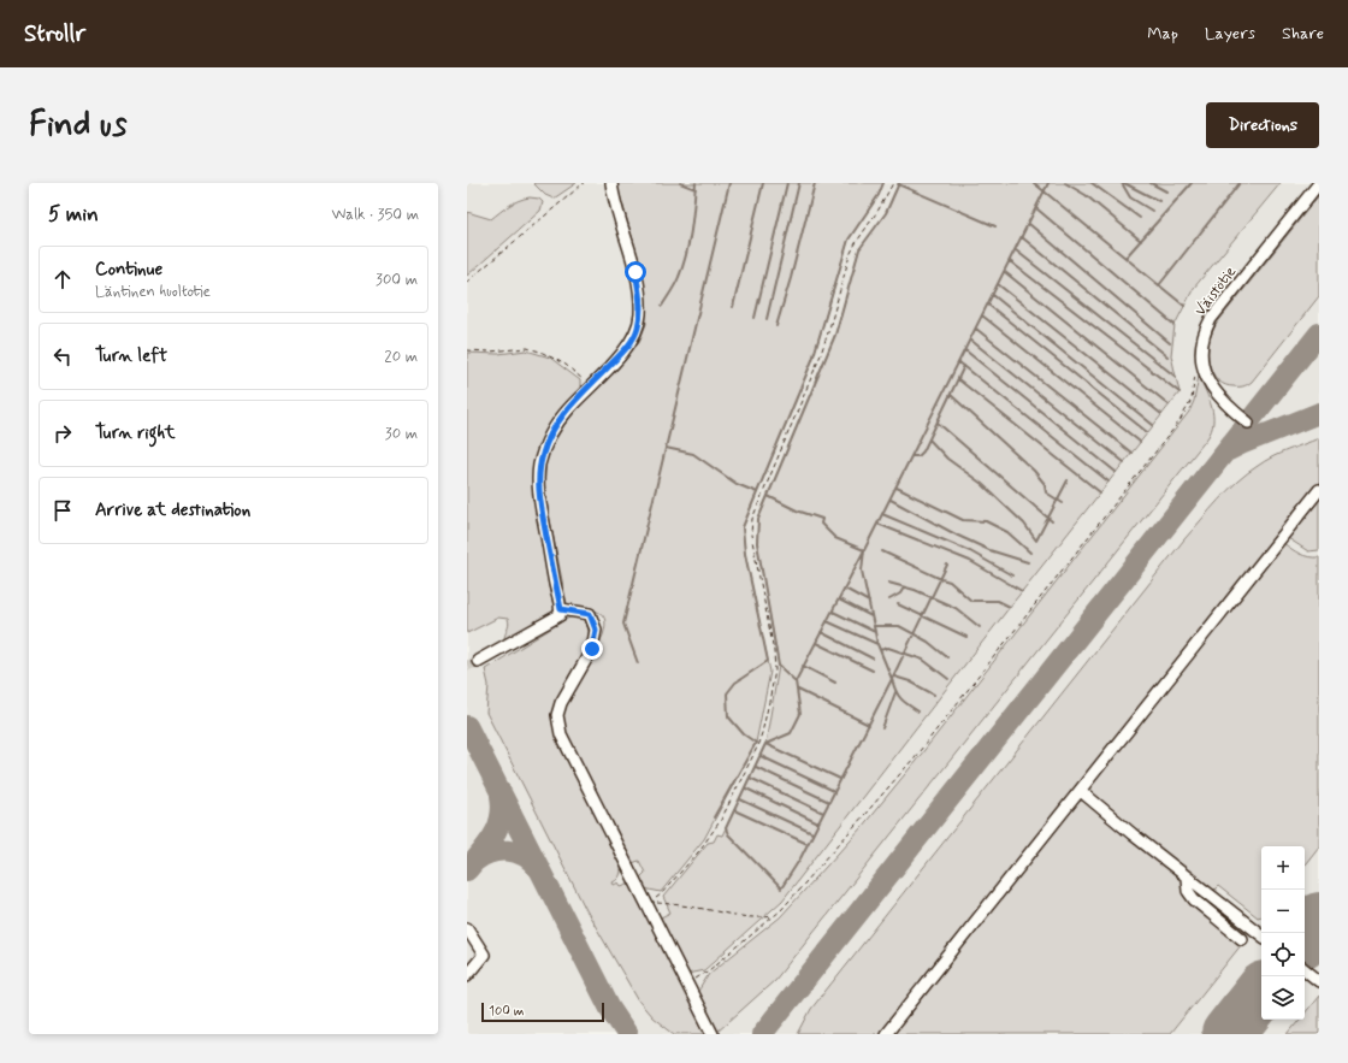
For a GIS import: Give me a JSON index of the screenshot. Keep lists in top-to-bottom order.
{
  "streets": {
    "lane": ["Väistötie"]
  },
  "scale_bar": "100 m",
  "page": {
    "header": "Strollr",
    "nav": ["Map", "Layers", "Share"],
    "buttons": "Directions",
    "title": "Find us",
    "heading": ["5 min", "Walk · 350 m"],
    "list": [
      ["Continue", "Läntinen huoltotie", "300 m"],
      ["Turn left", "20 m"],
      ["Turn right", "30 m"],
      "Arrive at destination"
    ],
    "map_buttons": ["+", "−"],
    "scale": "100 m"
  }
}
